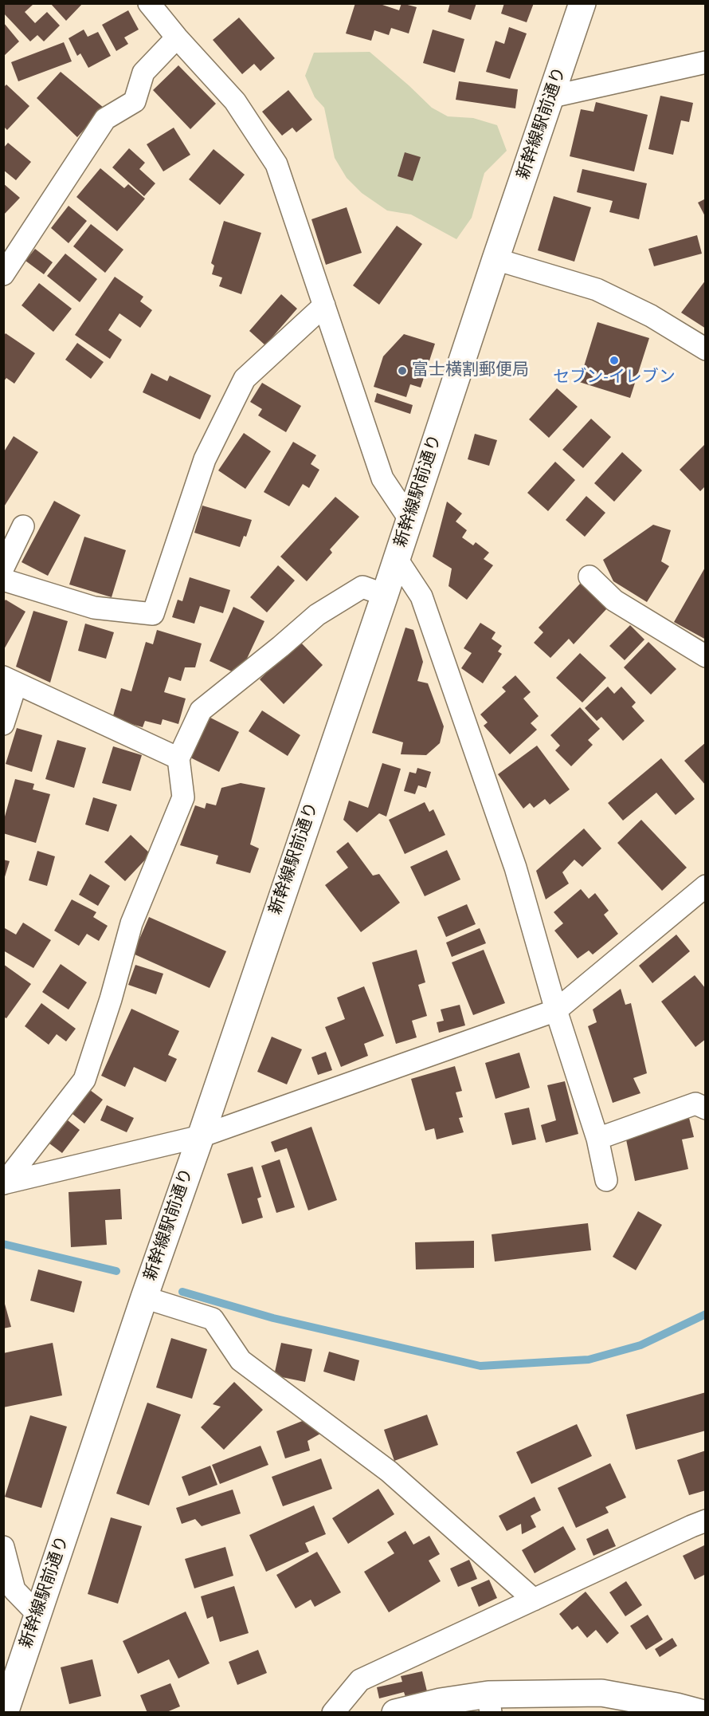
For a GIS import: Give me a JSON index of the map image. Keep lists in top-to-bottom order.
{
  "streets": {
    "street": ["新幹線駅前通り"]
  },
  "places": ["セブン-イレブン", "富士横割郵便局"]
}
